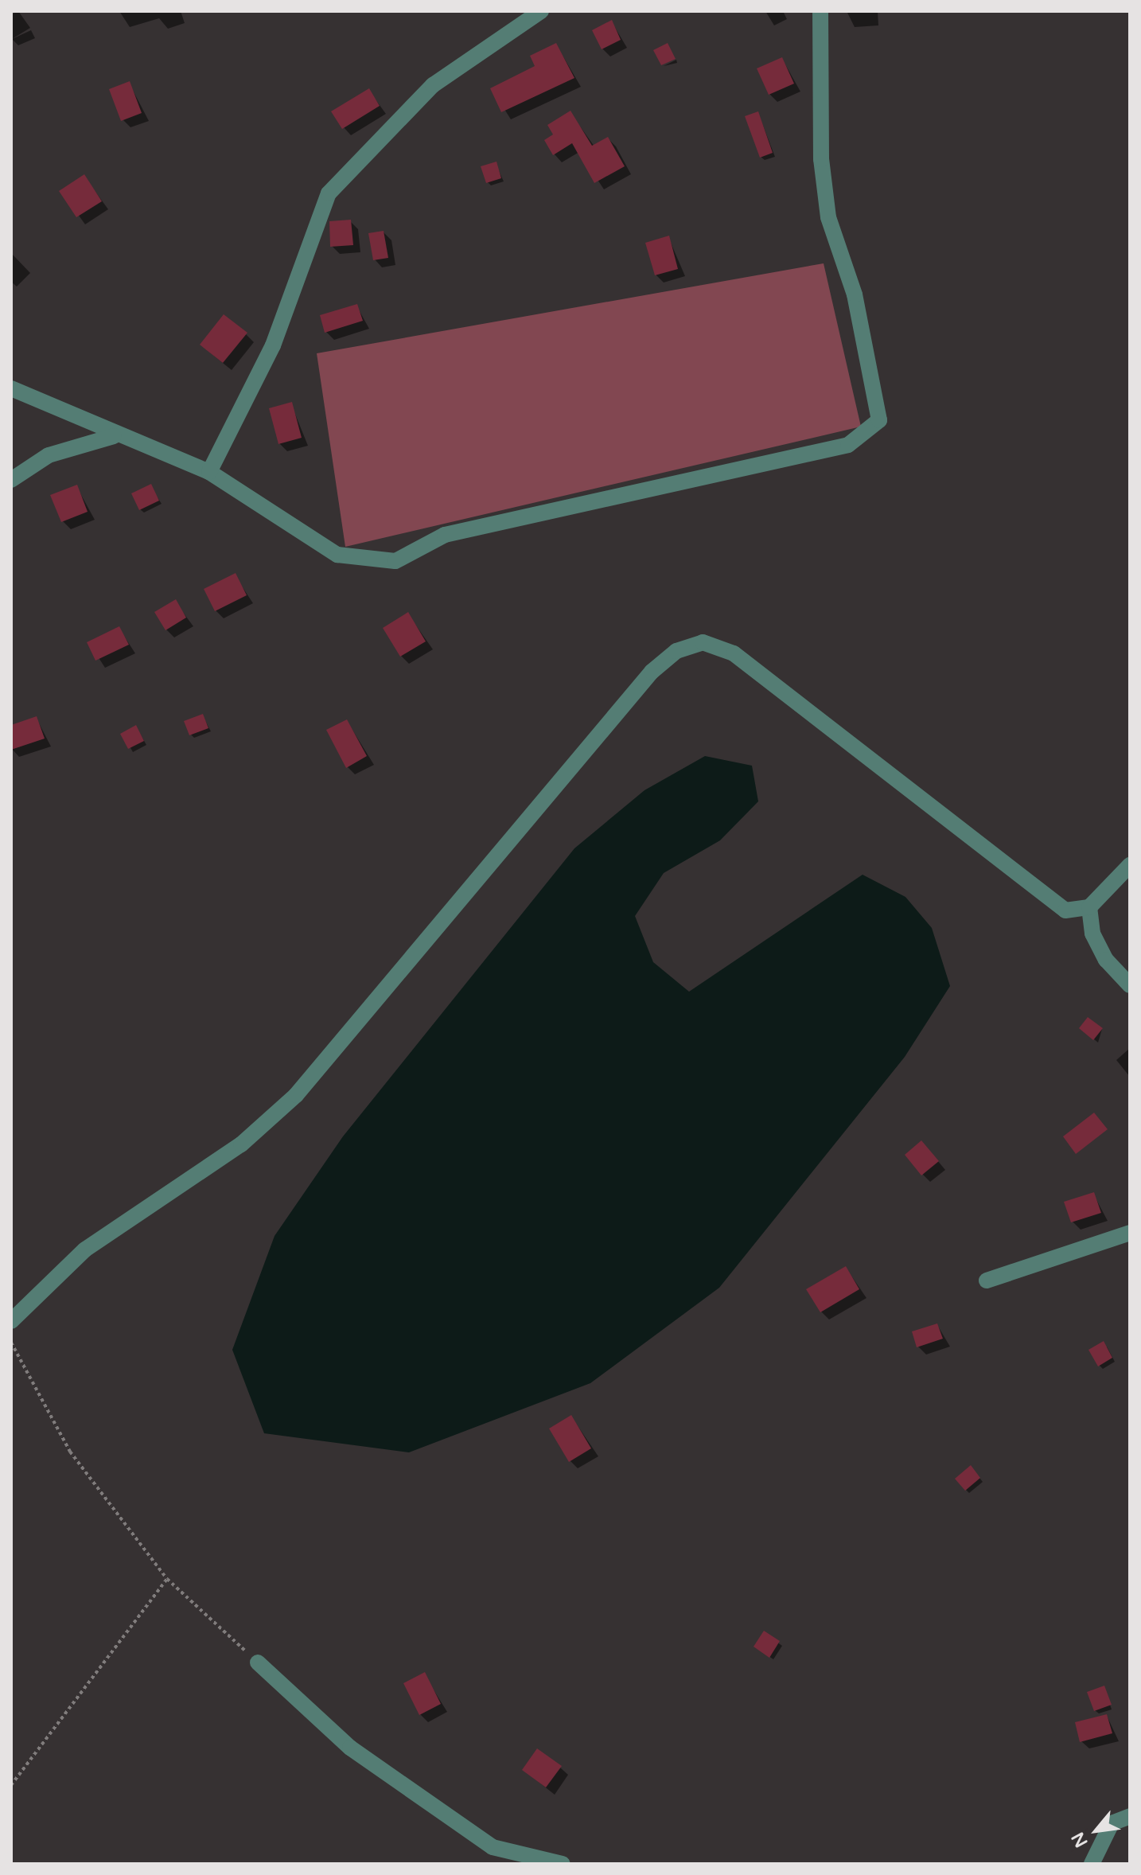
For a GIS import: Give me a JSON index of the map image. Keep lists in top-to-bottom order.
{
  "north": "bottom left"
}
